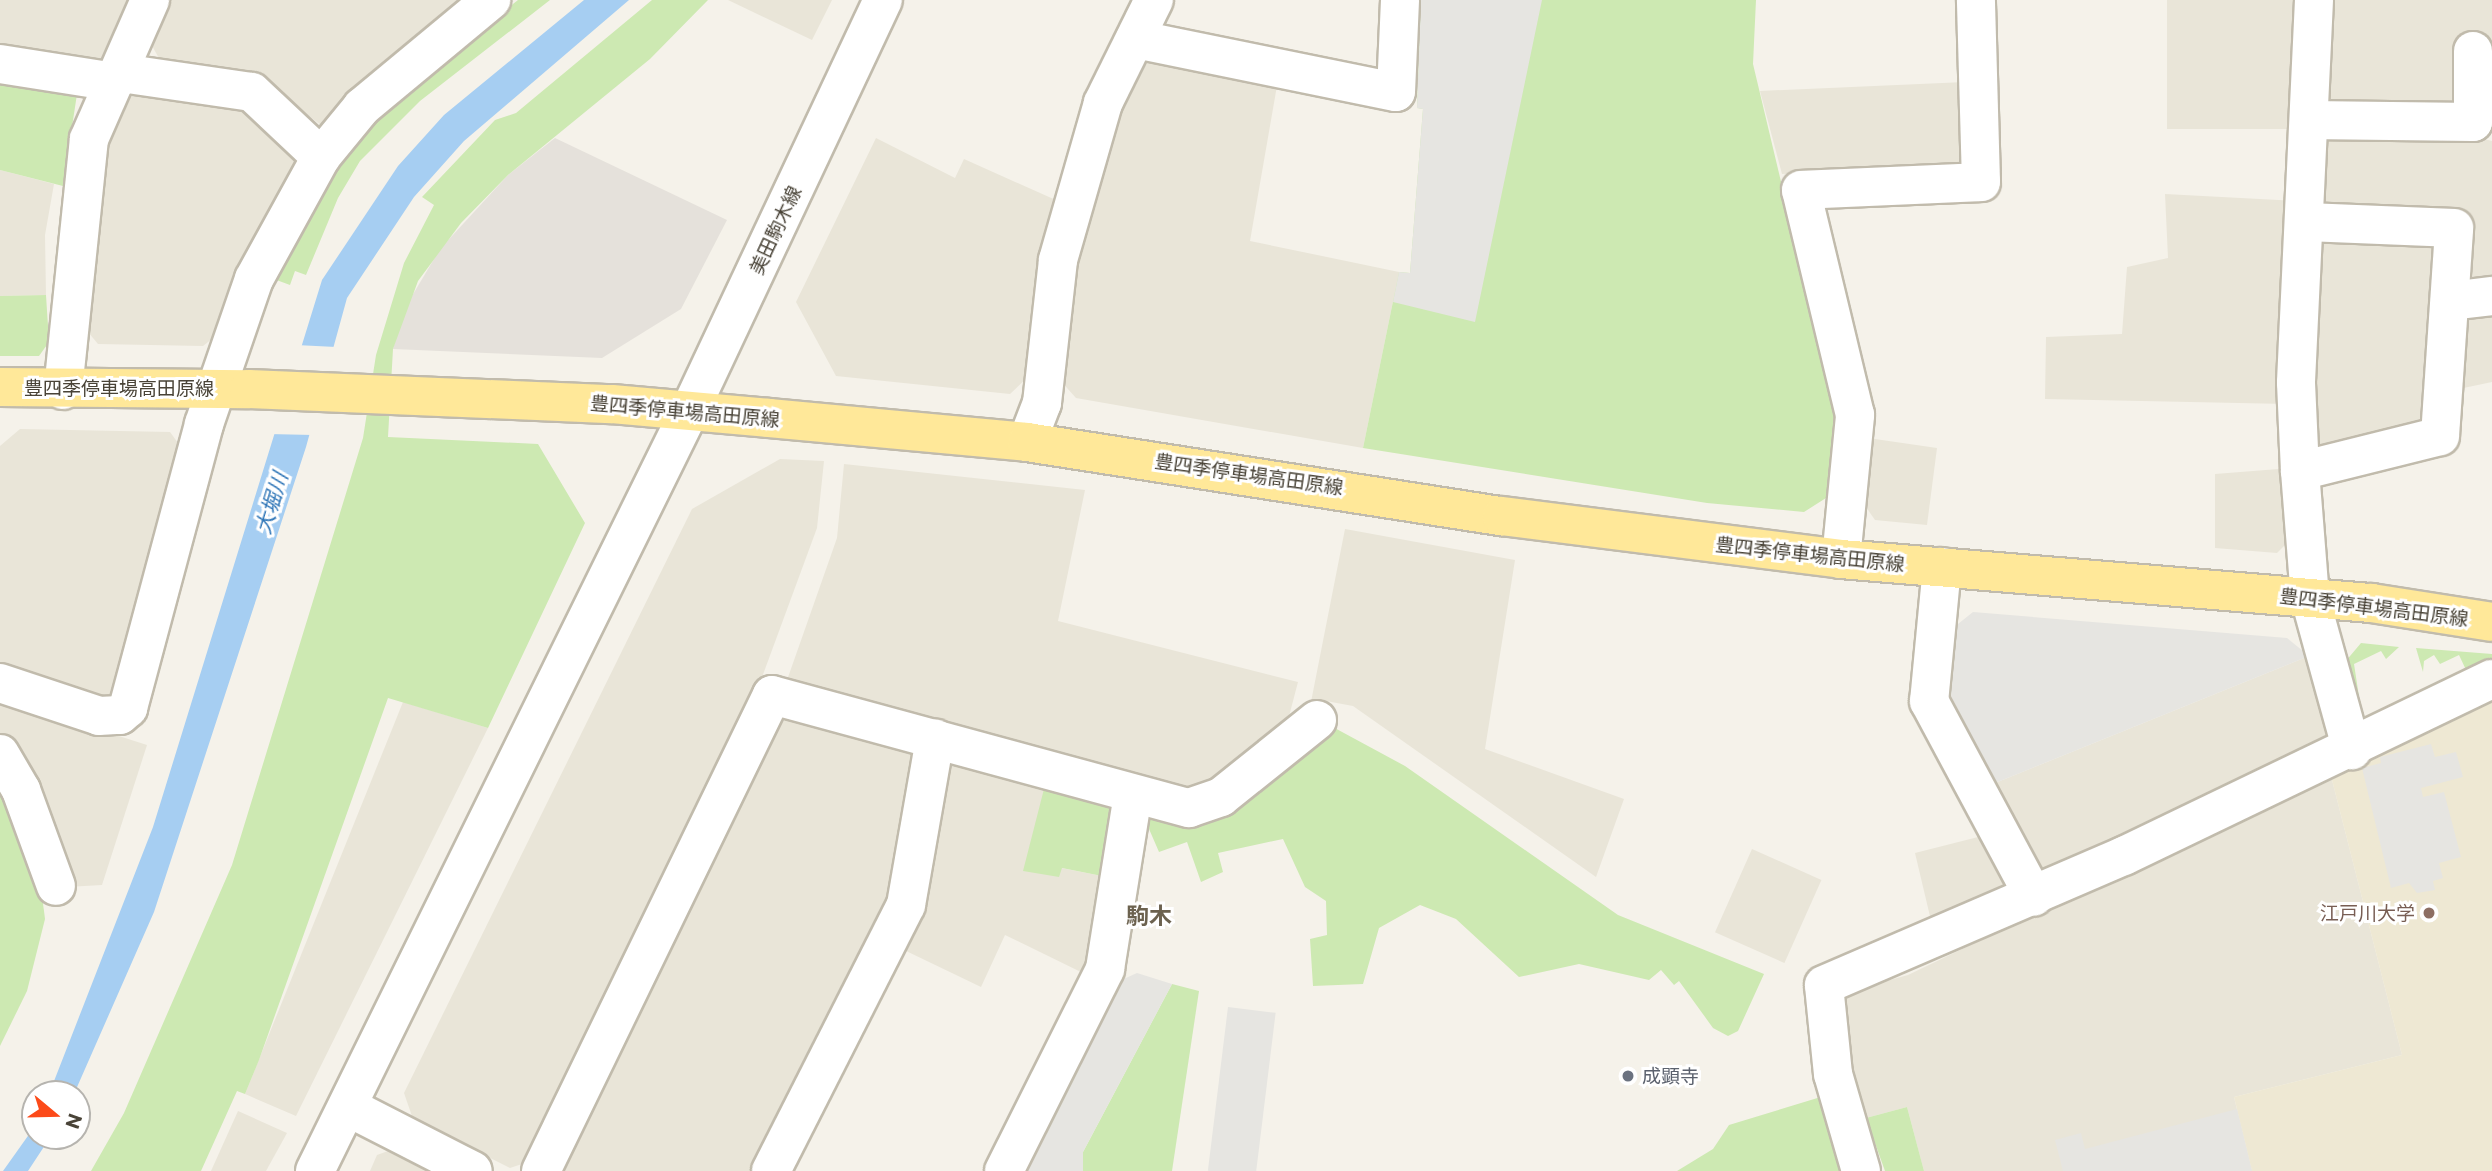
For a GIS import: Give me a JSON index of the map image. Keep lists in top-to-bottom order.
{
  "streets": {
    "main road": ["豊四季停車場高田原線"],
    "street": ["美田駒木線"]
  },
  "crossings": [
    ["美田駒木線", "豊四季停車場高田原線"]
  ],
  "districts": ["駒木"],
  "water": ["大堀川"],
  "places": ["江戸川大学", "成顕寺"],
  "north": "right"
}
